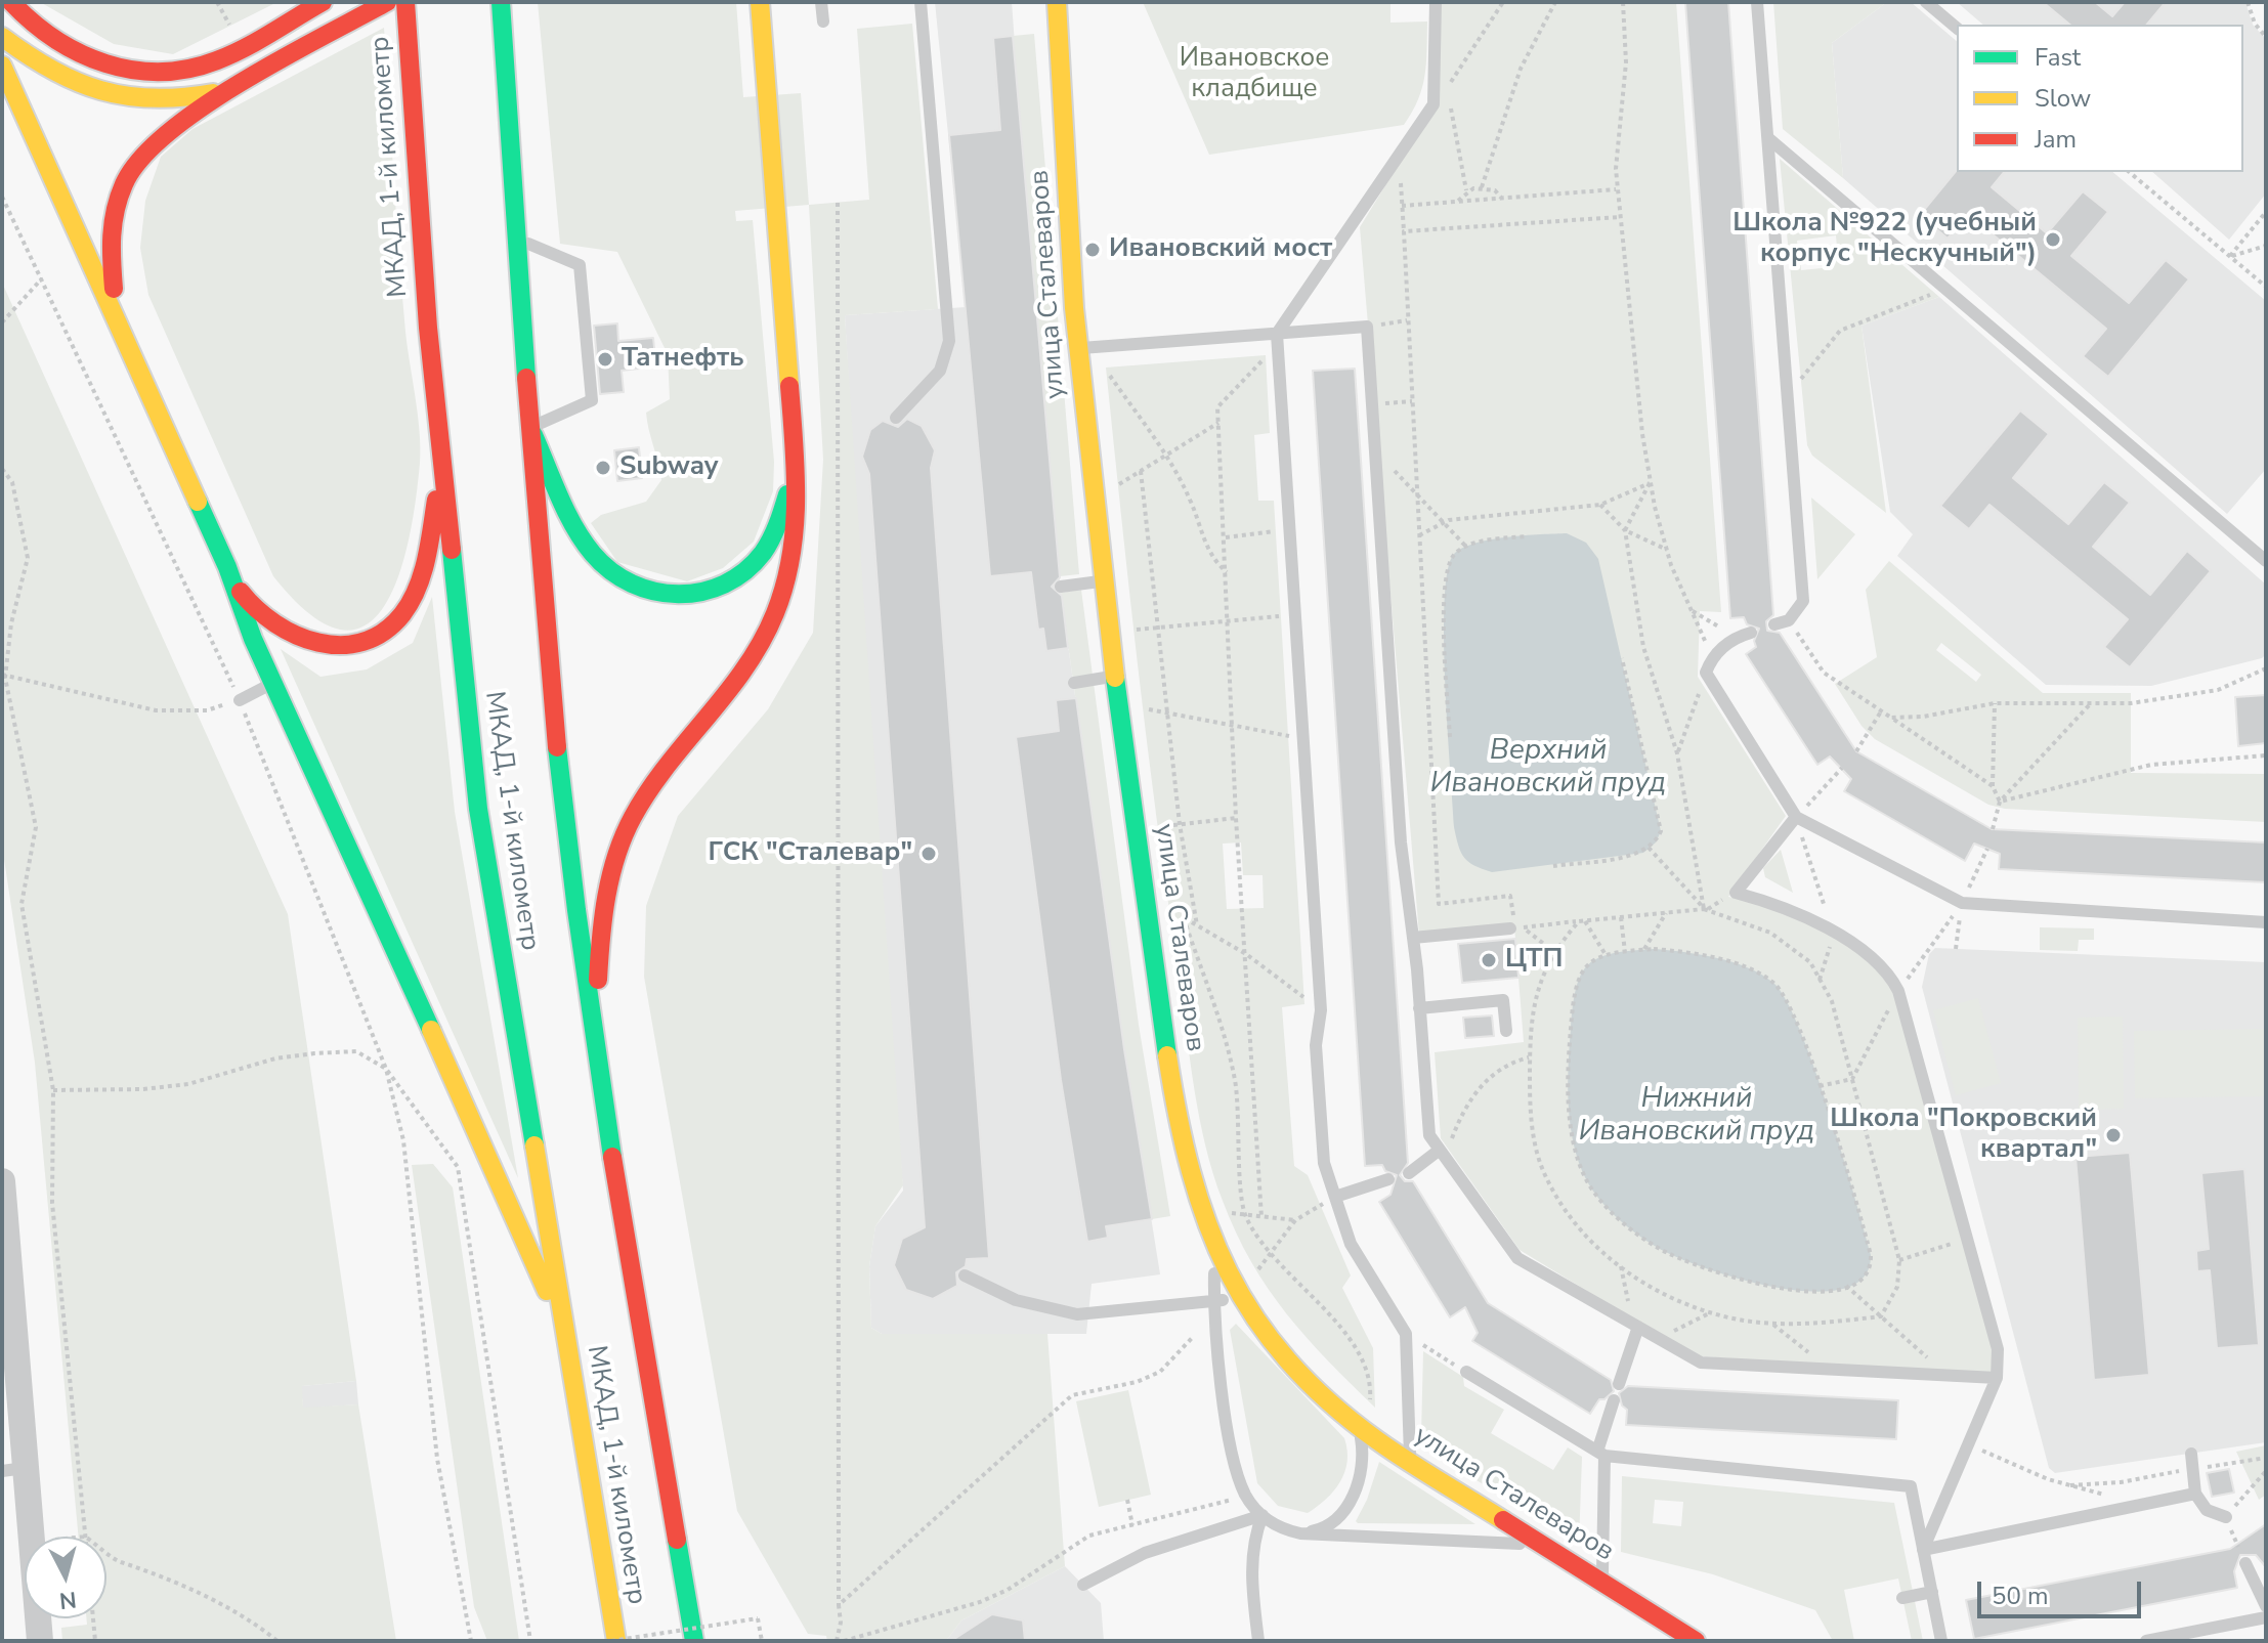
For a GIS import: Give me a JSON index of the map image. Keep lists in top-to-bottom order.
{
  "streets": {
    "main road": ["МКАД, 1-й километр", "улица Сталеваров"]
  },
  "water": ["Верхний Ивановский пруд", "Нижний Ивановский пруд"],
  "parks": ["Ивановское кладбище"],
  "places": [
    "Школа №922 (учебный корпус \"Нескучный\")",
    "Ивановский мост",
    "Татнефть",
    "Subway",
    "ГСК \"Сталевар\"",
    "ЦТП",
    "Школа \"Покровский квартал\""
  ],
  "legend": ["Fast", "Slow", "Jam"],
  "scale_bar": "50 m",
  "north": "bottom"
}
